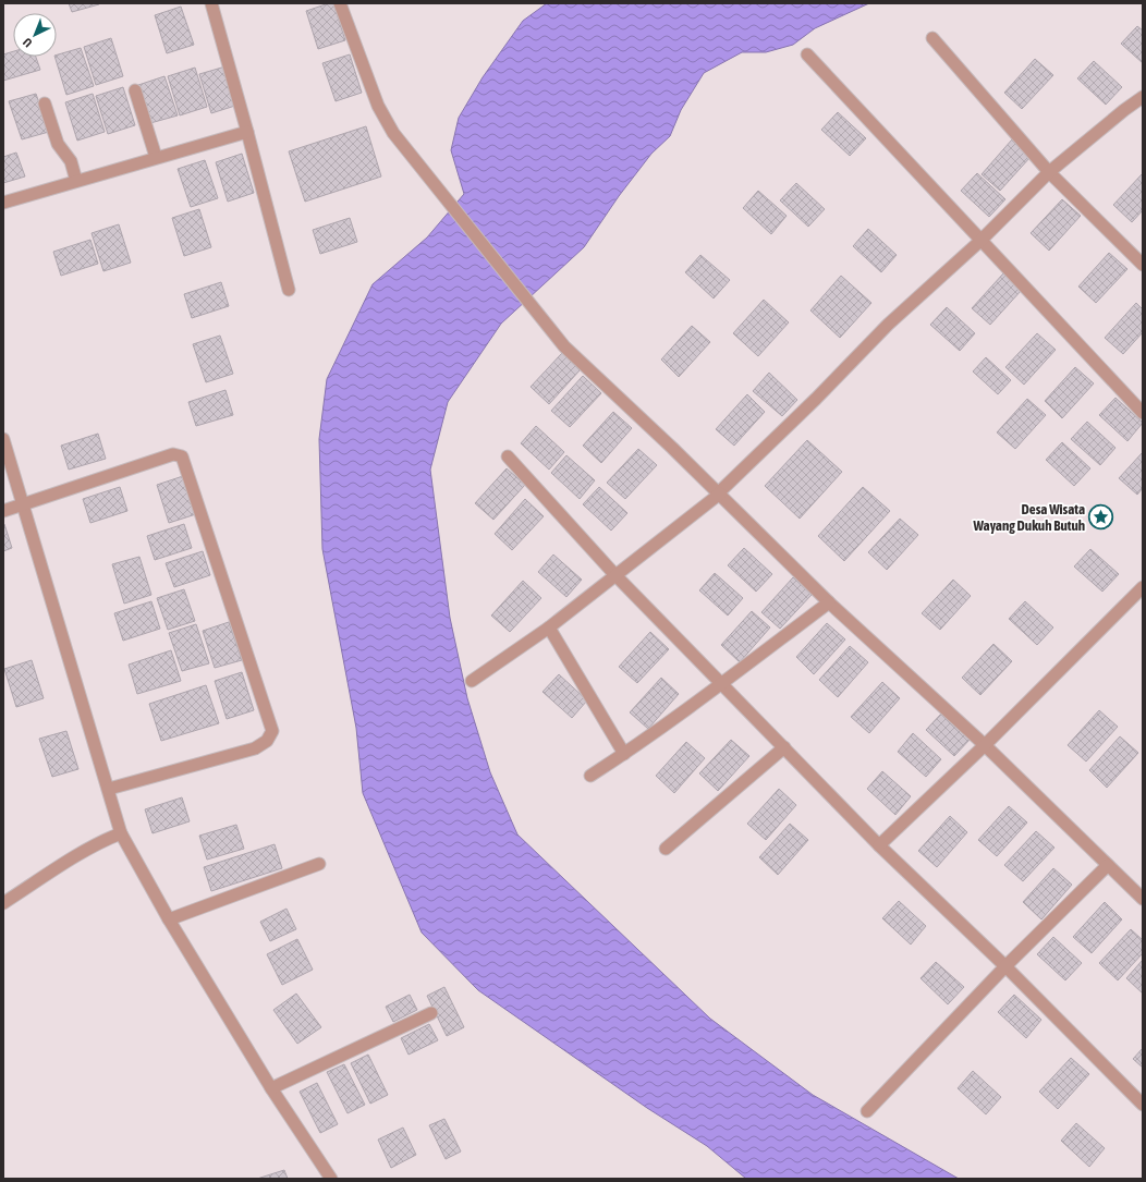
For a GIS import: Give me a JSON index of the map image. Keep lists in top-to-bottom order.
{
  "places": {
    "place": ["Desa Wisata Wayang Dukuh Butuh"]
  },
  "north": "bottom left"
}
